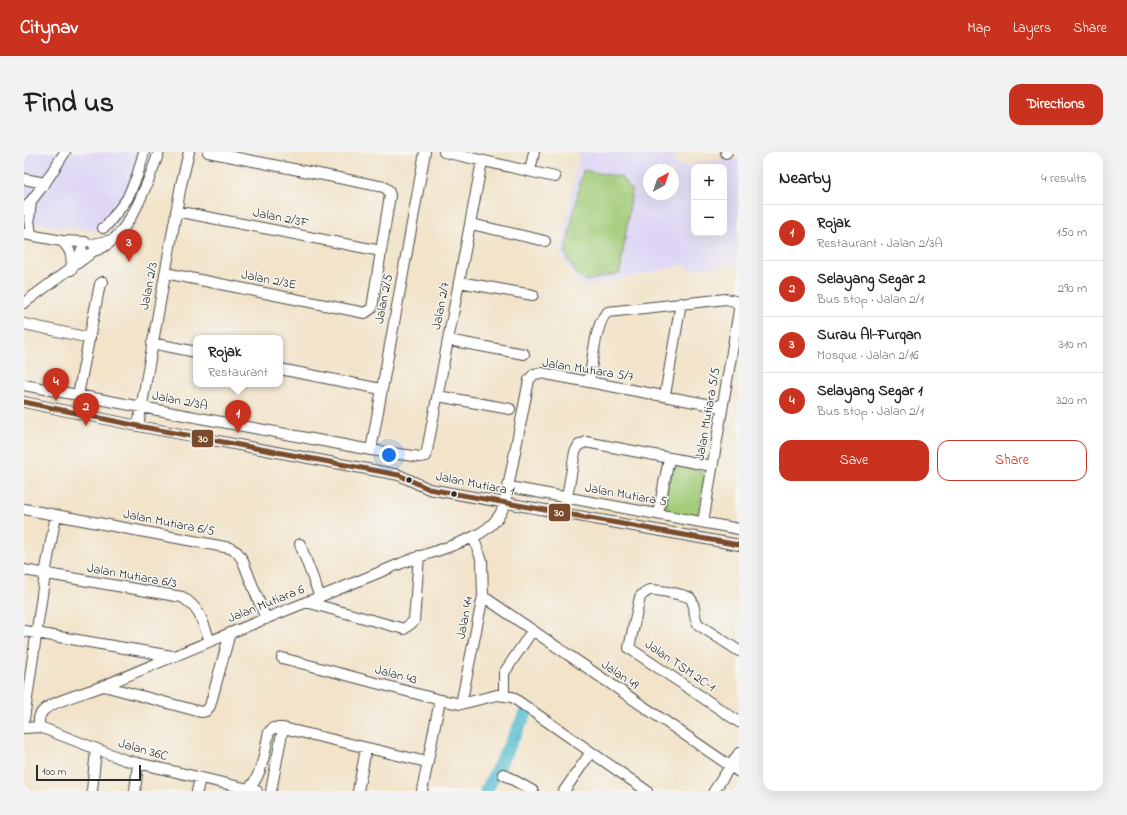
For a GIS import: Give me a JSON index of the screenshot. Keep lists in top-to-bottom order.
{
  "streets": {
    "street": [
      "Jalan 2/3F",
      "Jalan 2/3E",
      "Jalan 2/3",
      "Jalan 2/5",
      "Jalan 2/7",
      "Jalan Mutiara 5/7",
      "Jalan 2/3A",
      "Jalan Mutiara 5/5",
      "Jalan Mutiara 1",
      "Jalan Mutiara 5",
      "Jalan Mutiara 6/5",
      "Jalan Mutiara 6/3",
      "Jalan Mutiara 6",
      "Jalan 44",
      "Jalan TSM 2C-1",
      "Jalan 43",
      "Jalan 49",
      "Jalan 36C"
    ]
  },
  "crossings": [
    ["Jalan 2/3F", "Jalan 2/3E"],
    ["Jalan 2/3F", "Jalan 2/3"],
    ["Jalan 2/3E", "Jalan 2/3"],
    ["Jalan 2/3", "Jalan 2/3A"],
    ["Jalan 2/3", "Jalan Mutiara 1"],
    ["Jalan 2/5", "Jalan 2/3A"],
    ["Jalan 2/7", "Jalan 2/3A"],
    ["Jalan Mutiara 5/7", "Jalan Mutiara 5/5"],
    ["Jalan Mutiara 5/7", "Jalan Mutiara 1"],
    ["Jalan Mutiara 5/7", "Jalan Mutiara 5"],
    ["Jalan Mutiara 5/7", "Jalan Mutiara 6"],
    ["Jalan Mutiara 5/5", "Jalan Mutiara 5"],
    ["Jalan Mutiara 1", "Jalan Mutiara 6"],
    ["Jalan Mutiara 6/5", "Jalan Mutiara 6"],
    ["Jalan Mutiara 6/3", "Jalan Mutiara 6"],
    ["Jalan Mutiara 6", "Jalan 44"],
    ["Jalan Mutiara 6", "Jalan 36C"],
    ["Jalan 44", "Jalan 43"]
  ],
  "lines": ["transit line 30"],
  "scale_bar": "100 m",
  "north": "top right",
  "page": {
    "header": "Citynav",
    "nav": ["Map", "Layers", "Share"],
    "title": "Find us",
    "buttons": [
      "Directions",
      ["Save", "Share"]
    ],
    "heading": ["Nearby", "4 results"],
    "map_buttons": ["+", "−"],
    "list": [
      {
        "mark": "1",
        "name": "Rojak",
        "note": "Restaurant · Jalan 2/3A",
        "value": "150 m"
      },
      {
        "mark": "2",
        "name": "Selayang Segar 2",
        "note": "Bus stop · Jalan 2/1",
        "value": "290 m"
      },
      {
        "mark": "3",
        "name": "Surau Al-Furqan",
        "note": "Mosque · Jalan 2/16",
        "value": "310 m"
      },
      {
        "mark": "4",
        "name": "Selayang Segar 1",
        "note": "Bus stop · Jalan 2/1",
        "value": "320 m"
      }
    ],
    "pins": [
      "3",
      "4",
      "2",
      "1"
    ],
    "popup": ["Rojak", "Restaurant"],
    "scale": "100 m"
  }
}
